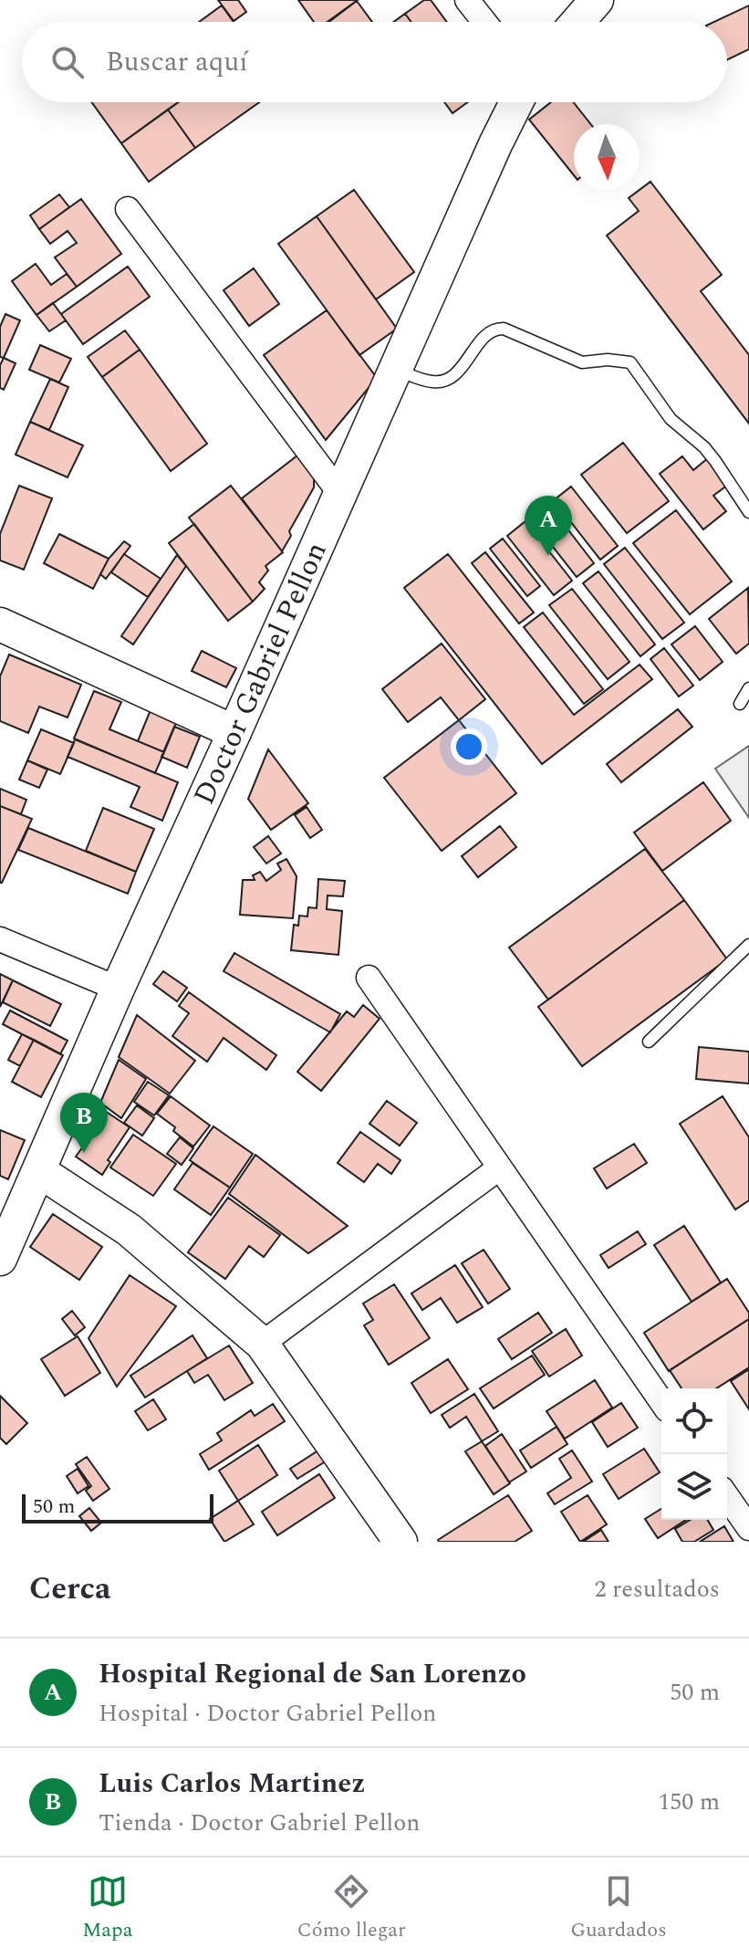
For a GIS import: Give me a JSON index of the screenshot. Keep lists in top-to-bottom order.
{
  "streets": {
    "street": ["Doctor Gabriel Pellon"]
  },
  "scale_bar": "50 m",
  "north": "bottom",
  "page": {
    "search": "Buscar aquí",
    "pins": ["A", "B"],
    "scale": "50 m",
    "heading": ["Cerca", "2 resultados"],
    "list": [
      {
        "mark": "A",
        "name": "Hospital Regional de San Lorenzo",
        "note": "Hospital · Doctor Gabriel Pellon",
        "value": "50 m"
      },
      {
        "mark": "B",
        "name": "Luis Carlos Martinez",
        "note": "Tienda · Doctor Gabriel Pellon",
        "value": "150 m"
      }
    ],
    "nav": ["Mapa", "Cómo llegar", "Guardados"]
  }
}
